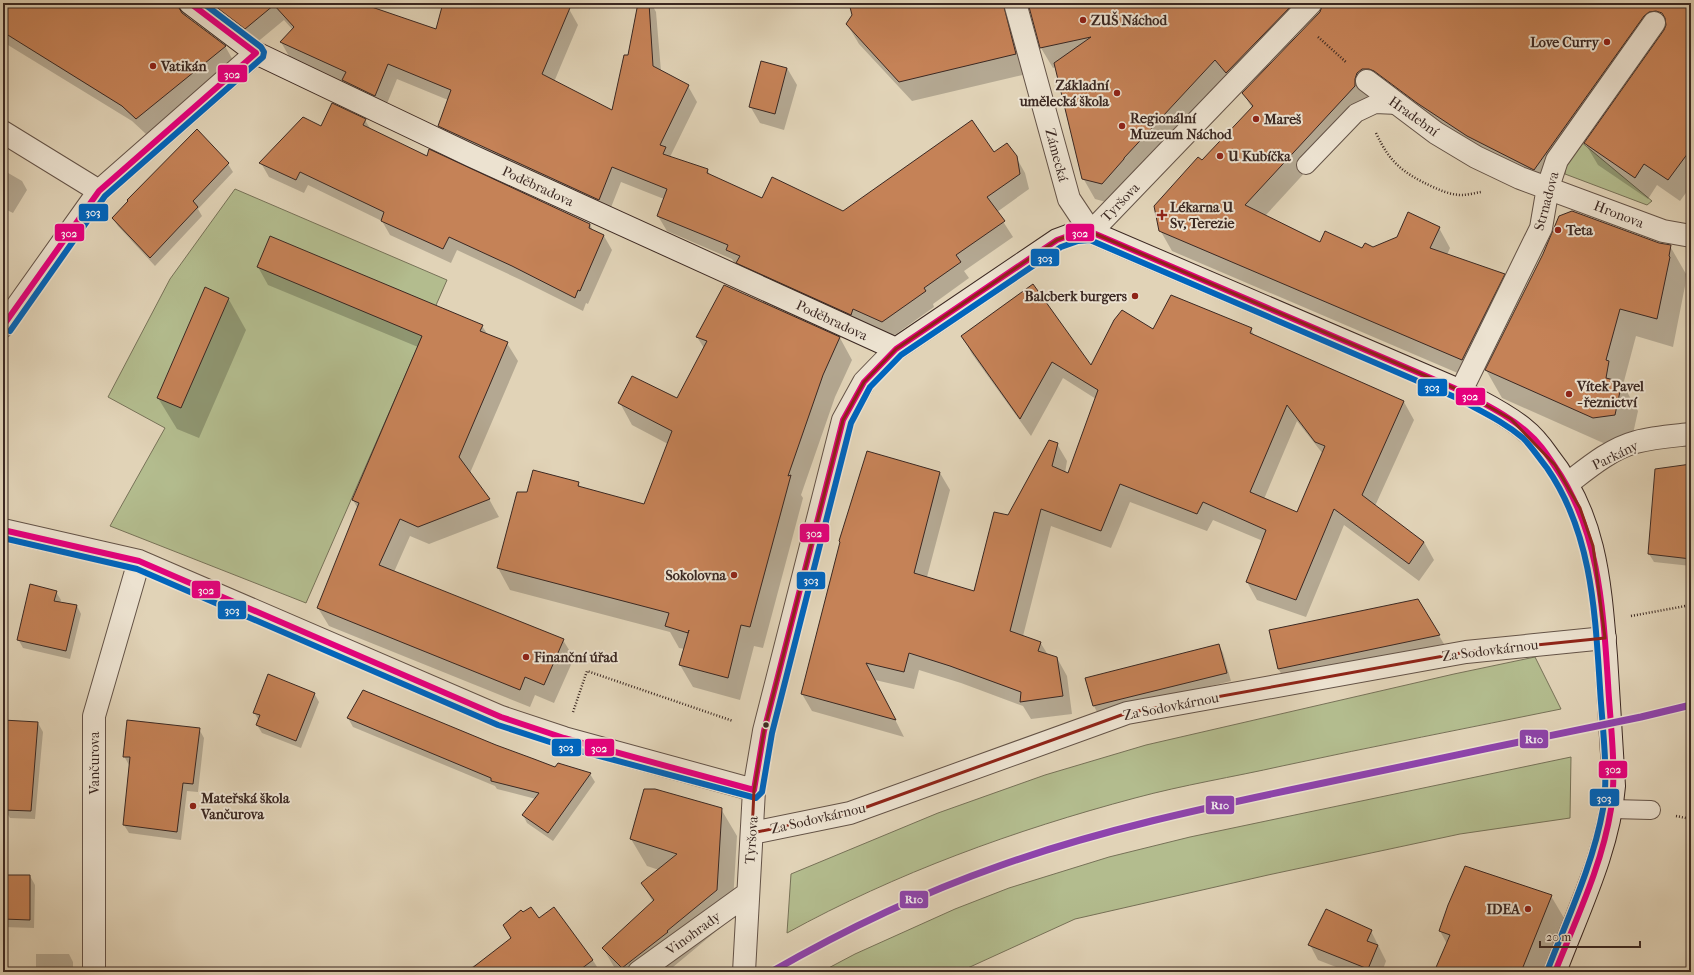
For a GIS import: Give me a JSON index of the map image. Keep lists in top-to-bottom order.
{
  "streets": {
    "street": [
      "Hradební",
      "Zámecká",
      "Poděbradova",
      "Strnadova",
      "Tyršova",
      "Hronova",
      "Parkány",
      "Za Sodovkárnou",
      "Vančurova",
      "Vinohrady"
    ]
  },
  "crossings": [
    ["Hradební", "Strnadova"],
    ["Hradební", "Hronova"],
    ["Zámecká", "Tyršova"],
    ["Poděbradova", "Tyršova"],
    ["Strnadova", "Hronova"],
    ["Tyršova", "Za Sodovkárnou"],
    ["Tyršova", "Vinohrady"]
  ],
  "places": {
    "other": [
      "ZUŠ Náchod",
      "Love Curry",
      "Vatikán",
      "Základní umělecká škola",
      "Mareš",
      "Regionální Muzeum Náchod",
      "U Kubíčka",
      "Teta",
      "Balcberk burgers",
      "Vítek Pavel - řeznictví",
      "Sokolovna",
      "Finanční úřad",
      "Mateřská škola Vančurova",
      "IDEA"
    ],
    "health": ["Lékarna U Sv, Terezie"]
  },
  "lines": ["transit line 302", "transit line 303", "transit line R10"],
  "scale_bar": "20 m"
}
